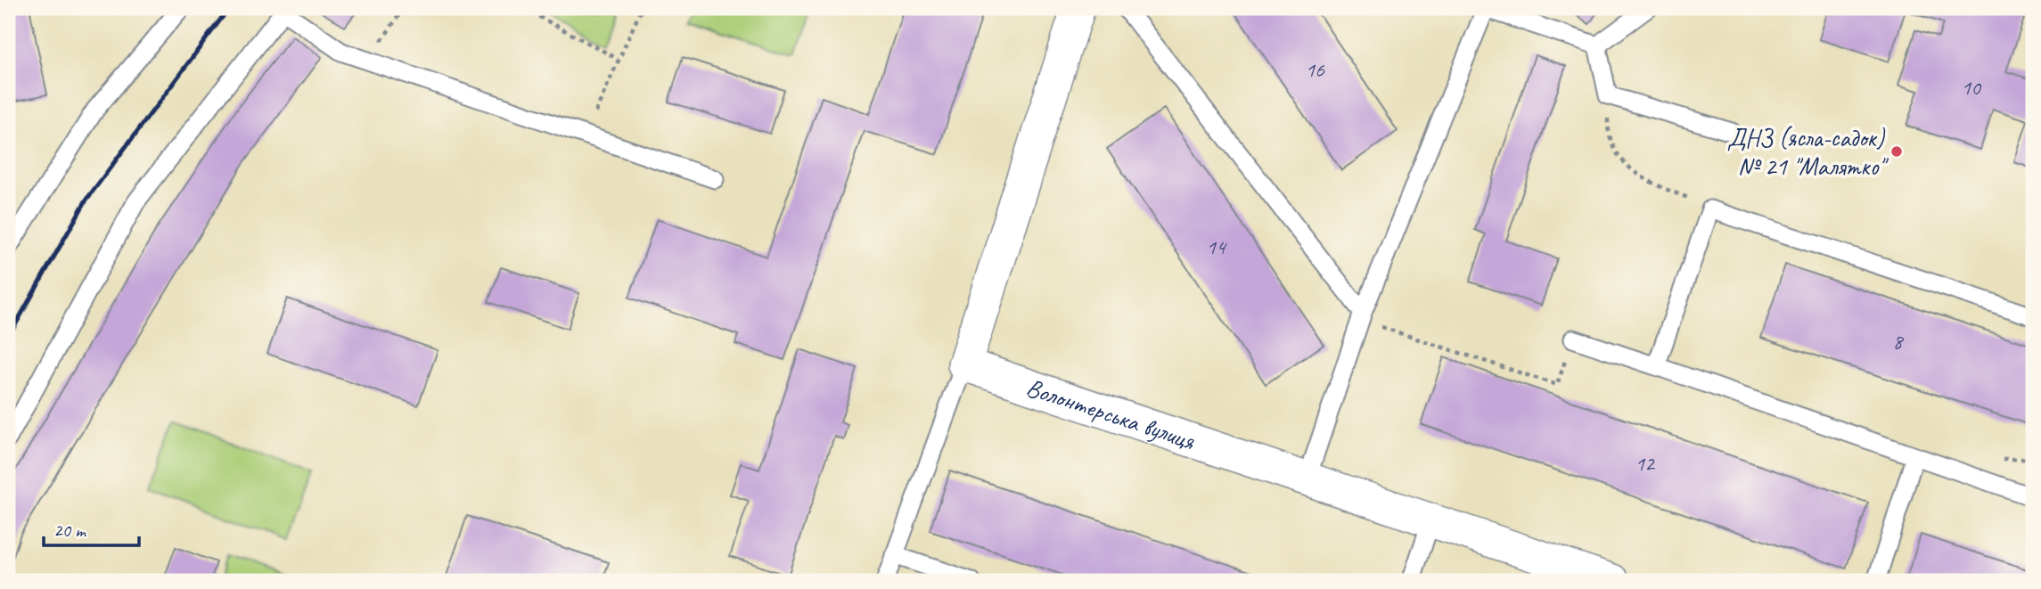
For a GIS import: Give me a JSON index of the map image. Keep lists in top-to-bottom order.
{
  "streets": {
    "street": ["Волонтерська вулиця"]
  },
  "places": ["ДНЗ (ясла-садок) № 21 \"Малятко\""],
  "house_numbers": [
    "16",
    "10",
    "14",
    "8",
    "12"
  ],
  "scale_bar": "20 m"
}
